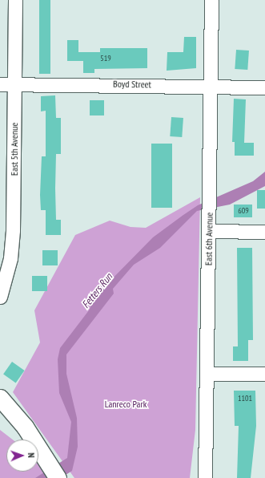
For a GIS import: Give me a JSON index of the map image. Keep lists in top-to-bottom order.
{
  "streets": {
    "street": ["Boyd Street", "East 5th Avenue", "East 6th Avenue"]
  },
  "crossings": [
    ["Boyd Street", "East 5th Avenue"],
    ["Boyd Street", "East 6th Avenue"]
  ],
  "water": ["Fetters Run"],
  "parks": ["Lanreco Park"],
  "house_numbers": ["519", "609", "1101"],
  "north": "right"
}
